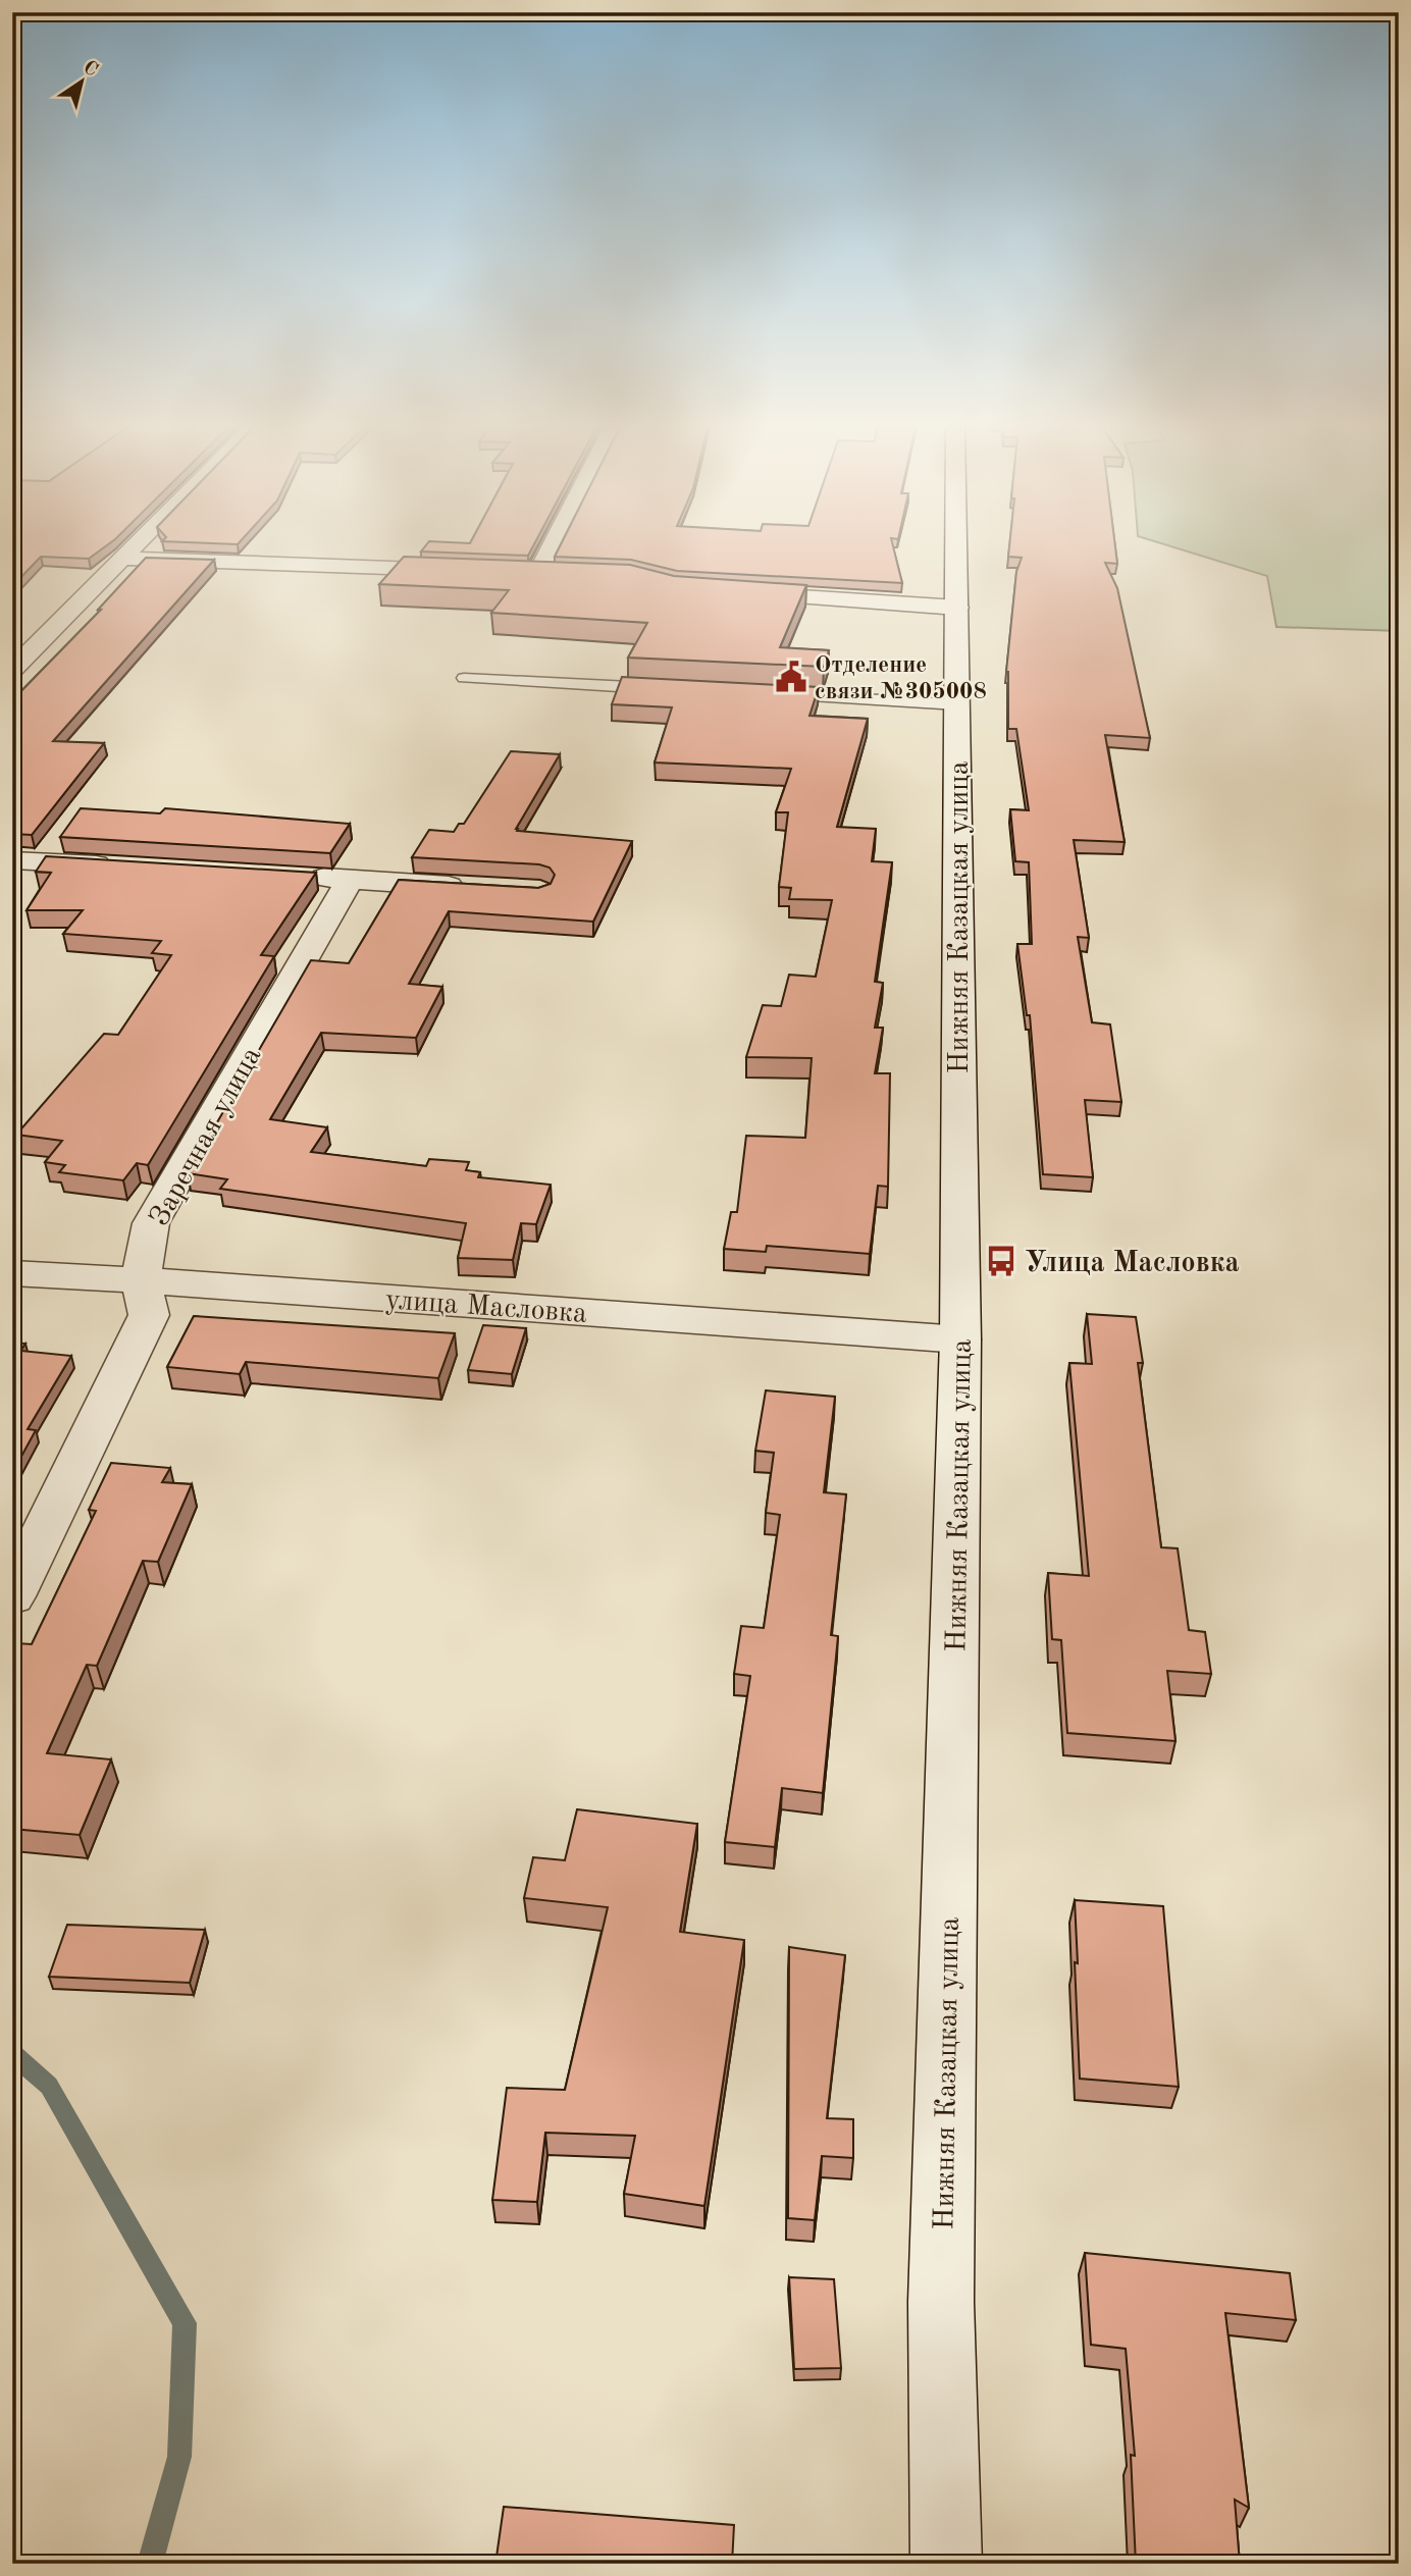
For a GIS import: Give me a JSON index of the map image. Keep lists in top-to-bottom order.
{
  "streets": {
    "street": ["Нижняя Казацкая улица", "Заречная улица", "улица Масловка"]
  },
  "crossings": [
    ["Нижняя Казацкая улица", "улица Масловка"],
    ["Заречная улица", "улица Масловка"]
  ],
  "places": {
    "public building": ["Отделение связи №305008"],
    "bus stop": ["Улица Масловка"]
  },
  "north": "top right"
}
